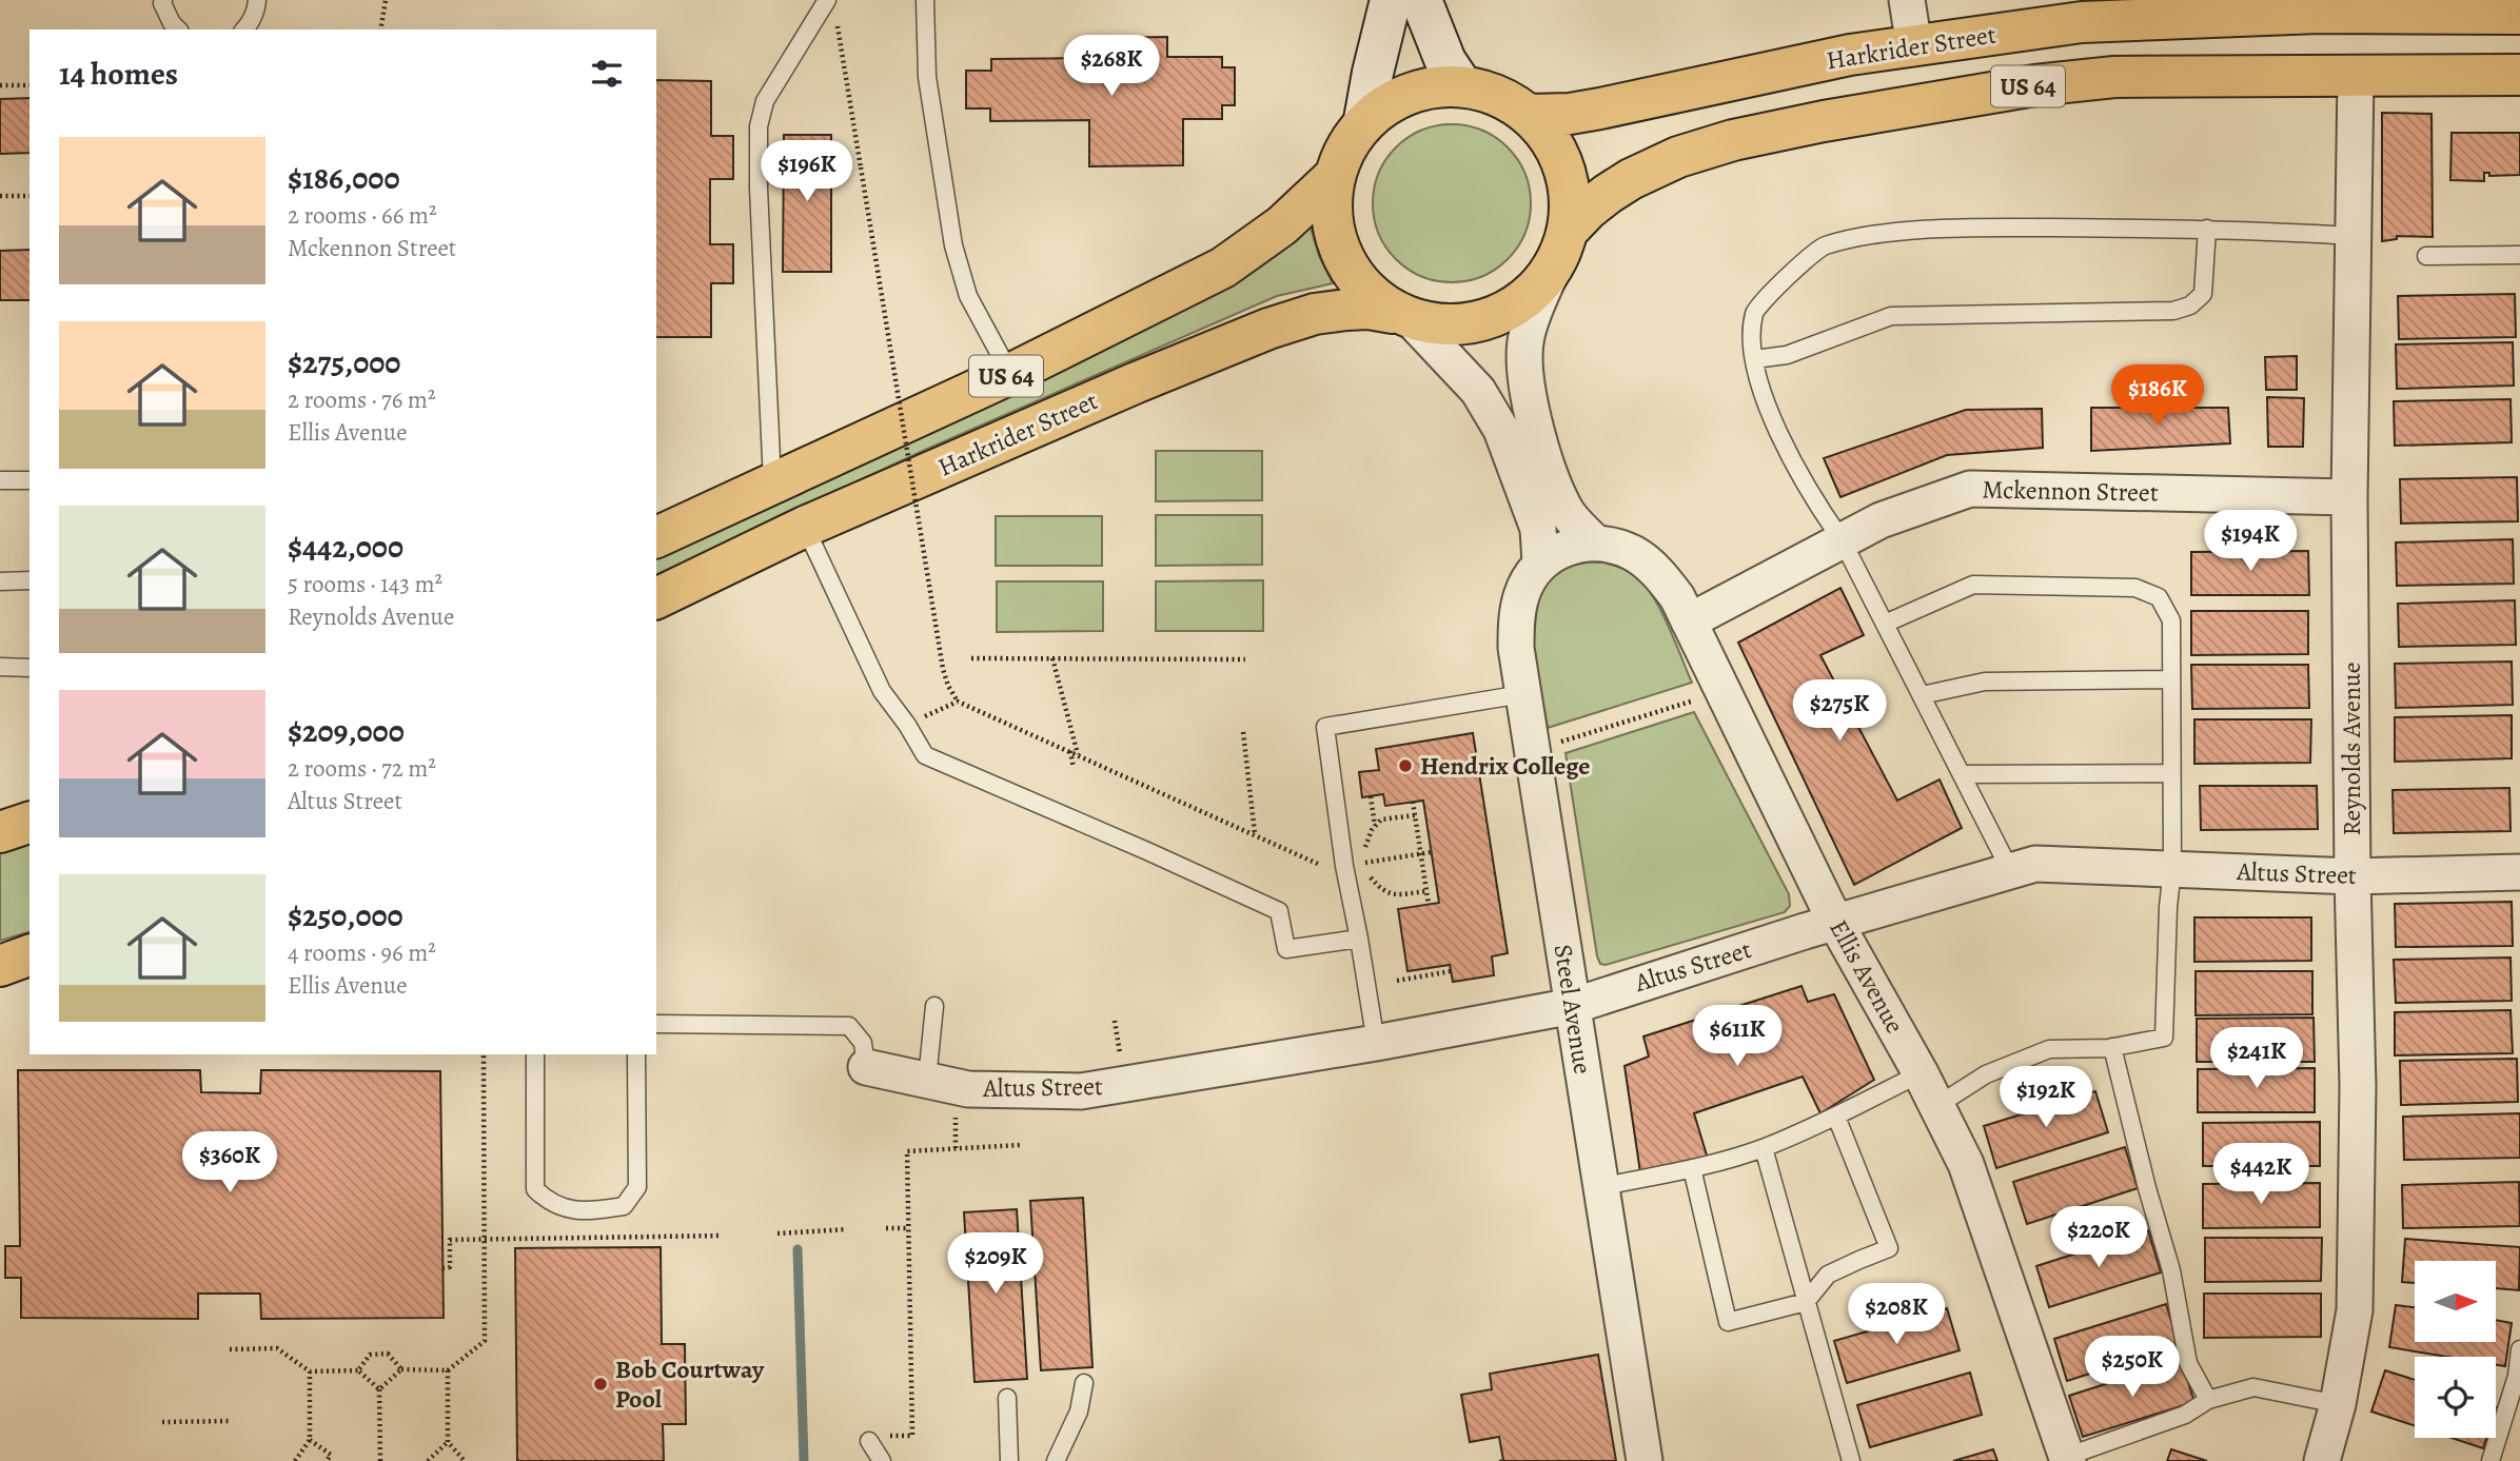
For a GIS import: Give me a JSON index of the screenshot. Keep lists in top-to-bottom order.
{
  "streets": {
    "main road": ["Harkrider Street", "US 64"],
    "street": [
      "Mckennon Street",
      "Reynolds Avenue",
      "Altus Street",
      "Ellis Avenue",
      "Steel Avenue"
    ]
  },
  "crossings": [
    ["Harkrider Street", "US 64"],
    ["US 64", "Reynolds Avenue"],
    ["Mckennon Street", "Reynolds Avenue"],
    ["Mckennon Street", "Ellis Avenue"],
    ["Reynolds Avenue", "Altus Street"],
    ["Altus Street", "Ellis Avenue"],
    ["Altus Street", "Steel Avenue"]
  ],
  "places": ["Hendrix College", "Bob Courtway Pool"],
  "north": "right",
  "page": {
    "heading": "14 homes",
    "price": [
      "$268K",
      "$196K",
      "$186K",
      "$194K",
      "$275K",
      "$611K",
      "$241K",
      "$192K",
      "$360K",
      "$442K",
      "$220K",
      "$209K",
      "$208K",
      "$250K"
    ],
    "list": [
      {
        "name": "$186,000",
        "note": "2 rooms · 66 m² · Mckennon Street"
      },
      {
        "name": "$275,000",
        "note": "2 rooms · 76 m² · Ellis Avenue"
      },
      {
        "name": "$442,000",
        "note": "5 rooms · 143 m² · Reynolds Avenue"
      },
      {
        "name": "$209,000",
        "note": "2 rooms · 72 m² · Altus Street"
      },
      {
        "name": "$250,000",
        "note": "4 rooms · 96 m² · Ellis Avenue"
      }
    ]
  }
}
